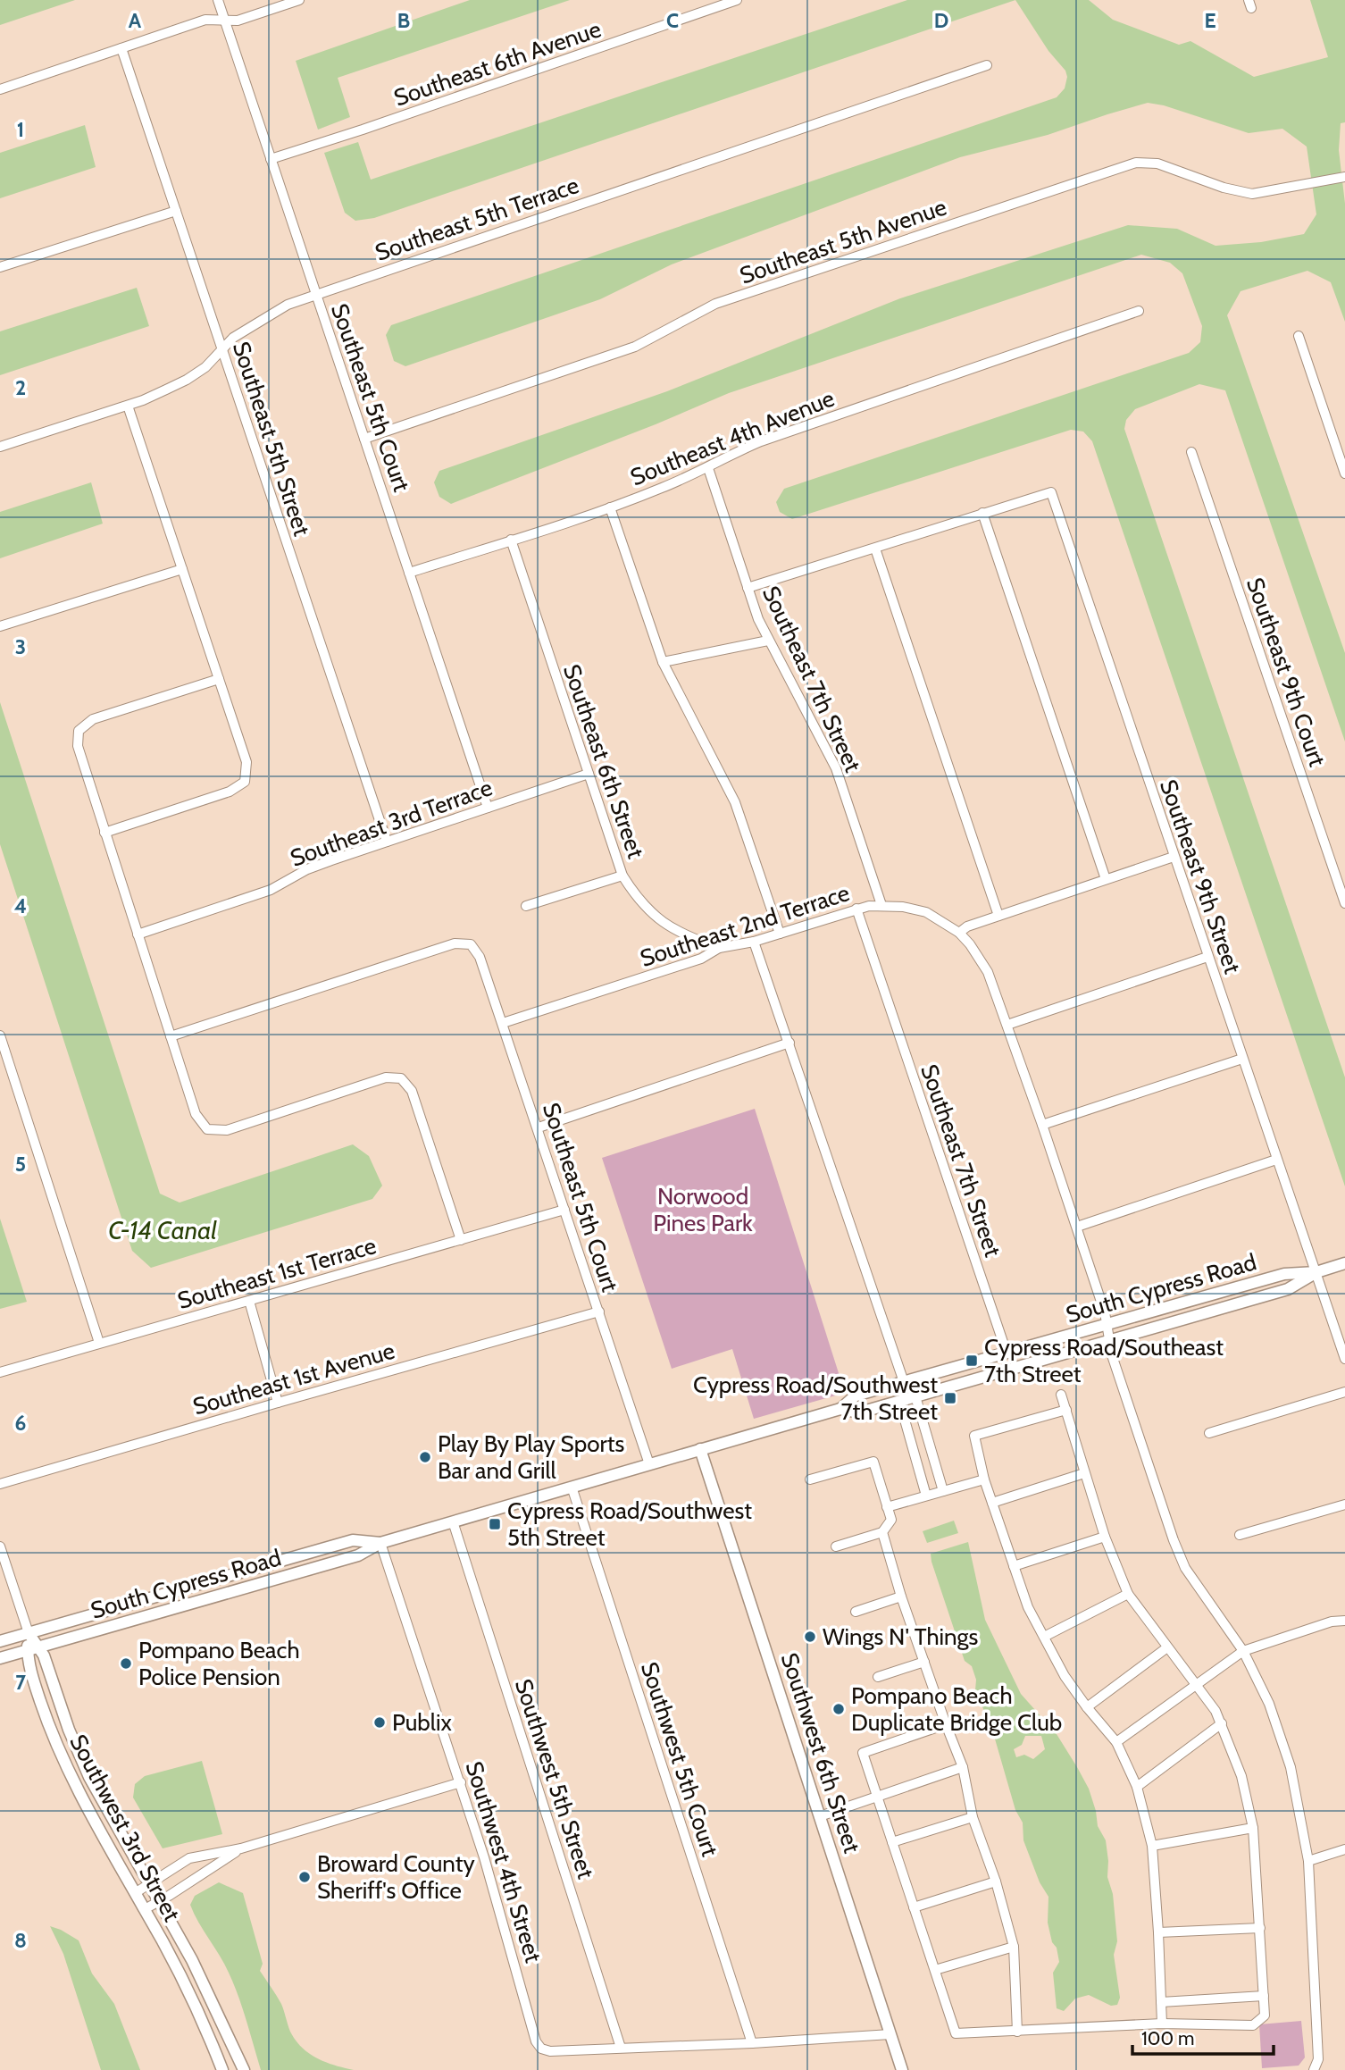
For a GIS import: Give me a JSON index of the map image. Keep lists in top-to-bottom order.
{
  "streets": {
    "street": [
      "Southeast 6th Avenue",
      "Southeast 5th Terrace",
      "Southeast 5th Avenue",
      "Southeast 5th Court",
      "Southeast 4th Avenue",
      "Southeast 5th Street",
      "Southeast 9th Court",
      "Southeast 7th Street",
      "Southeast 6th Street",
      "Southeast 3rd Terrace",
      "Southeast 9th Street",
      "Southeast 2nd Terrace",
      "Southeast 1st Terrace",
      "South Cypress Road",
      "Southeast 1st Avenue",
      "Southwest 6th Street",
      "Southwest 5th Court",
      "Southwest 5th Street",
      "Southwest 3rd Street",
      "Southwest 4th Street"
    ]
  },
  "crossings": [
    ["Southeast 6th Avenue", "Southeast 5th Court"],
    ["Southeast 5th Terrace", "Southeast 5th Court"],
    ["Southeast 5th Terrace", "Southeast 5th Street"],
    ["Southeast 5th Avenue", "Southeast 5th Court"],
    ["Southeast 5th Court", "Southeast 4th Avenue"],
    ["Southeast 5th Court", "Southeast 3rd Terrace"],
    ["Southeast 5th Court", "Southeast 2nd Terrace"],
    ["Southeast 5th Court", "Southeast 1st Terrace"],
    ["Southeast 5th Court", "South Cypress Road"],
    ["Southeast 5th Court", "Southeast 1st Avenue"],
    ["Southeast 4th Avenue", "Southeast 7th Street"],
    ["Southeast 4th Avenue", "Southeast 6th Street"],
    ["Southeast 5th Street", "Southeast 3rd Terrace"],
    ["Southeast 7th Street", "Southeast 2nd Terrace"],
    ["Southeast 7th Street", "South Cypress Road"],
    ["Southeast 6th Street", "Southeast 3rd Terrace"],
    ["Southeast 6th Street", "Southeast 2nd Terrace"],
    ["Southeast 9th Street", "South Cypress Road"],
    ["South Cypress Road", "Southwest 6th Street"],
    ["South Cypress Road", "Southwest 5th Court"],
    ["South Cypress Road", "Southwest 5th Street"],
    ["South Cypress Road", "Southwest 3rd Street"],
    ["South Cypress Road", "Southwest 4th Street"],
    ["Southwest 5th Street", "Southwest 4th Street"]
  ],
  "water": ["C-14 Canal"],
  "parks": ["Norwood Pines Park"],
  "places": {
    "transit": ["Cypress Road/Southeast 7th Street", "Cypress Road/Southwest 7th Street", "Cypress Road/Southwest 5th Street"],
    "other": [
      "Play By Play Sports Bar and Grill",
      "Wings N' Things",
      "Pompano Beach Police Pension",
      "Pompano Beach Duplicate Bridge Club",
      "Publix",
      "Broward County Sheriff's Office"
    ]
  },
  "scale_bar": "100 m",
  "grid": {
    "columns": [
      "A",
      "B",
      "C",
      "D",
      "E"
    ],
    "rows": [
      "1",
      "2",
      "3",
      "4",
      "5",
      "6",
      "7",
      "8"
    ]
  }
}
